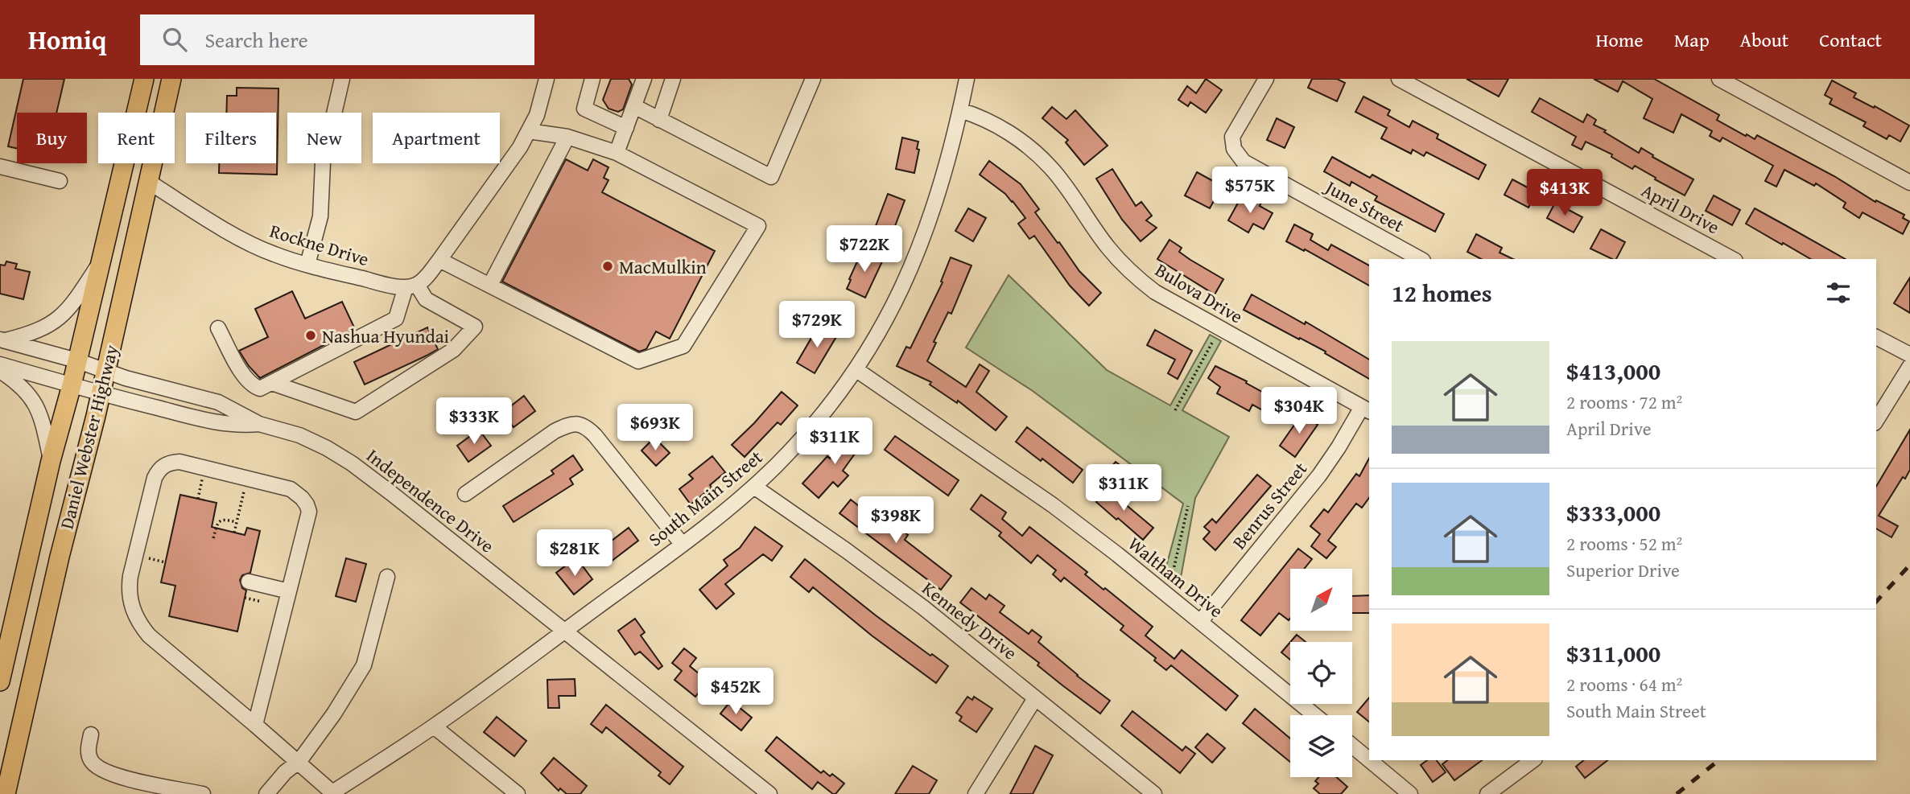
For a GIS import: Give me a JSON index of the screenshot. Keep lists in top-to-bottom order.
{
  "streets": {
    "main road": ["Daniel Webster Highway"],
    "street": [
      "June Street",
      "April Drive",
      "Rockne Drive",
      "Bulova Drive",
      "South Main Street",
      "Independence Drive",
      "Benrus Street",
      "Waltham Drive",
      "Kennedy Drive"
    ]
  },
  "crossings": [
    ["Rockne Drive", "Daniel Webster Highway"],
    ["Bulova Drive", "South Main Street"],
    ["Bulova Drive", "Benrus Street"],
    ["Daniel Webster Highway", "Independence Drive"],
    ["South Main Street", "Independence Drive"],
    ["South Main Street", "Waltham Drive"],
    ["South Main Street", "Kennedy Drive"],
    ["Benrus Street", "Waltham Drive"]
  ],
  "places": ["MacMulkin", "Nashua Hyundai"],
  "north": "top right",
  "page": {
    "header": "Homiq",
    "search": "Search here",
    "nav": [
      "Home",
      "Map",
      "About",
      "Contact"
    ],
    "chip": [
      "Buy",
      "Rent",
      "Filters",
      "New",
      "Apartment"
    ],
    "price": [
      "$575K",
      "$413K",
      "$722K",
      "$729K",
      "$304K",
      "$333K",
      "$693K",
      "$311K",
      "$311K",
      "$398K",
      "$281K",
      "$452K"
    ],
    "heading": "12 homes",
    "list": [
      {
        "name": "$413,000",
        "note": "2 rooms · 72 m² · April Drive"
      },
      {
        "name": "$333,000",
        "note": "2 rooms · 52 m² · Superior Drive"
      },
      {
        "name": "$311,000",
        "note": "2 rooms · 64 m² · South Main Street"
      }
    ]
  }
}
